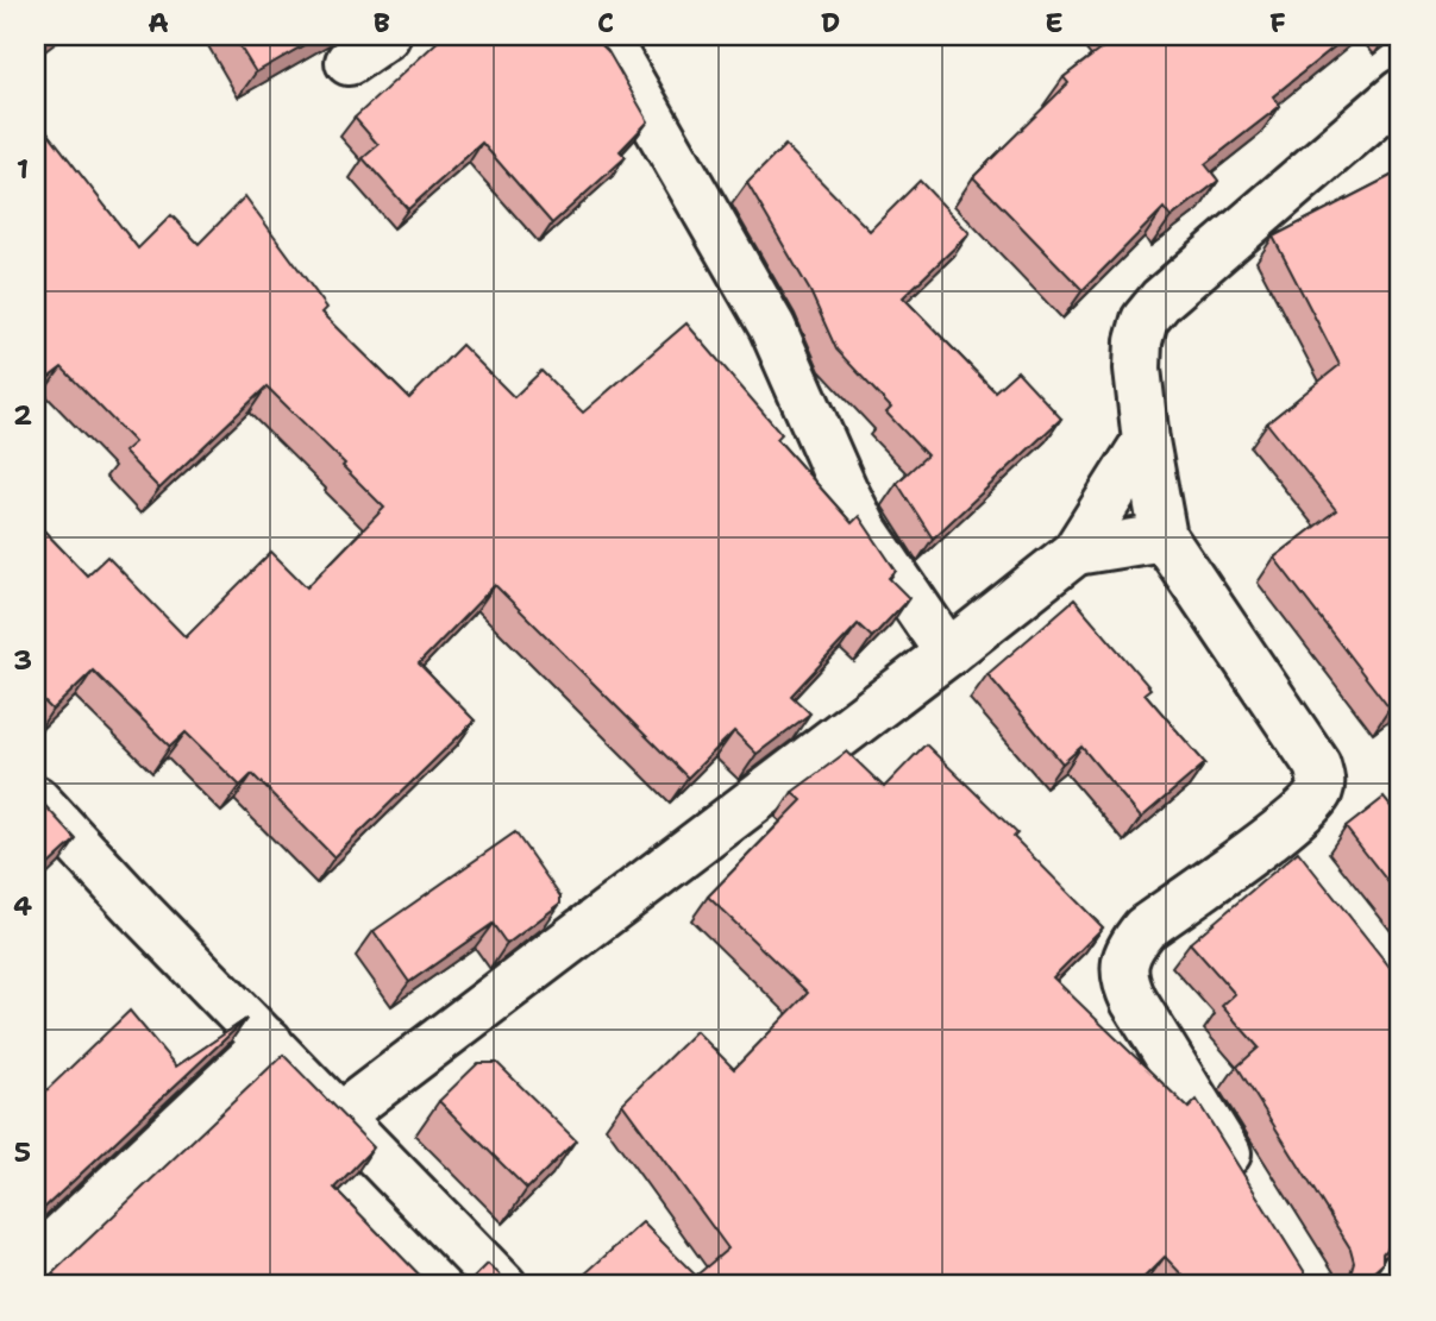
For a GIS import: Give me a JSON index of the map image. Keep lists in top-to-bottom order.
{
  "grid": {
    "columns": [
      "A",
      "B",
      "C",
      "D",
      "E",
      "F"
    ],
    "rows": [
      "1",
      "2",
      "3",
      "4",
      "5"
    ]
  }
}
